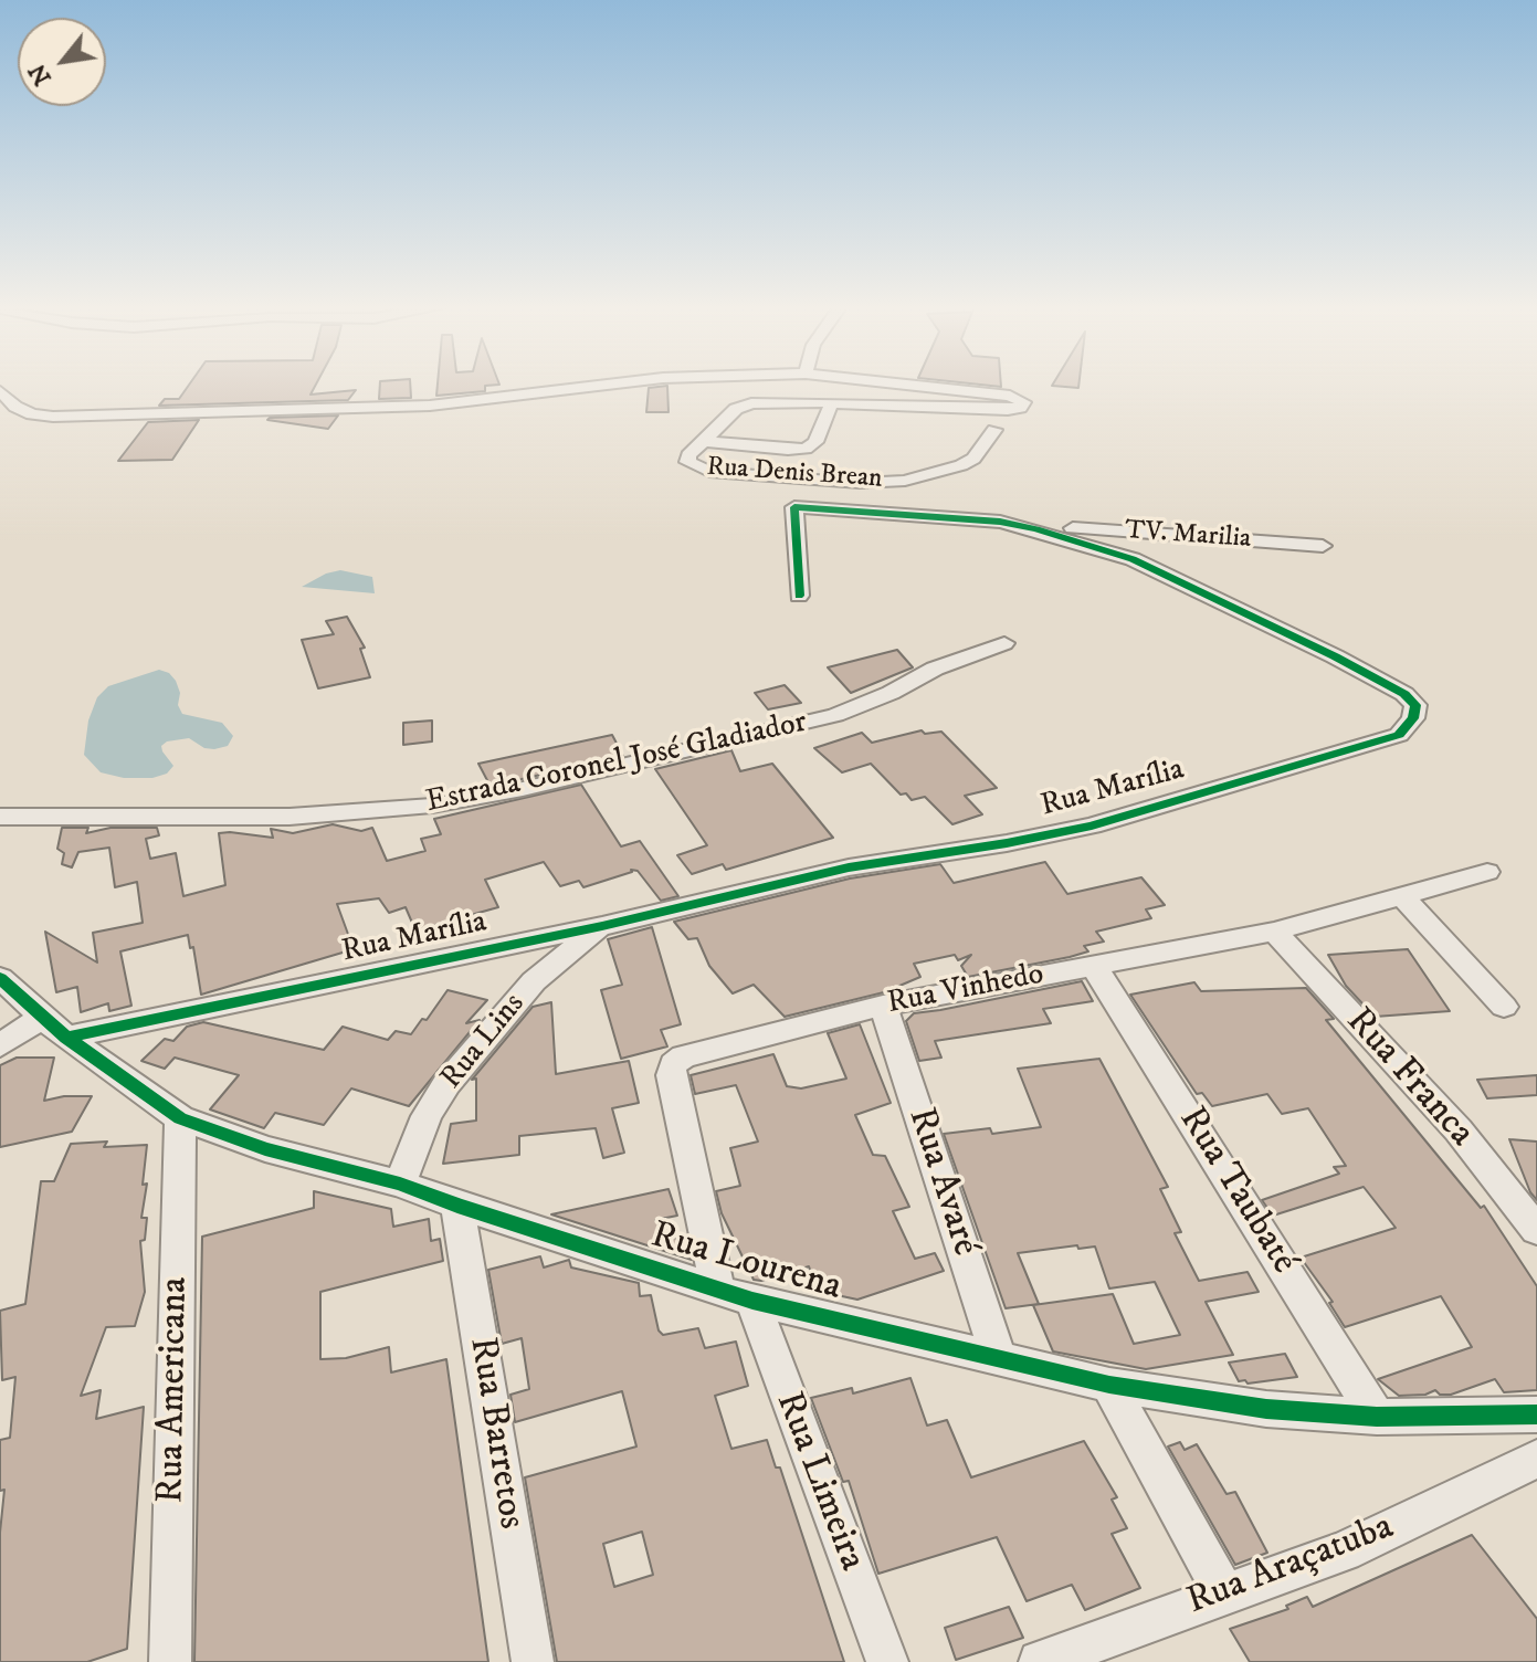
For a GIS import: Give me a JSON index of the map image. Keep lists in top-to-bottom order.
{
  "streets": {
    "street": [
      "Rua Denis Brean",
      "TV. Marilia",
      "Estrada Coronel José Gladiador",
      "Rua Marília",
      "Rua Vinhedo",
      "Rua Lins",
      "Rua Franca",
      "Rua Avaré",
      "Rua Taubaté",
      "Rua Lourena",
      "Rua Americana",
      "Rua Barretos",
      "Rua Limeira",
      "Rua Araçatuba"
    ]
  },
  "crossings": [
    ["TV. Marilia", "Rua Marília"],
    ["Rua Marília", "Rua Lins"],
    ["Rua Marília", "Rua Lourena"],
    ["Rua Vinhedo", "Rua Franca"],
    ["Rua Vinhedo", "Rua Avaré"],
    ["Rua Vinhedo", "Rua Taubaté"],
    ["Rua Vinhedo", "Rua Lourena"],
    ["Rua Vinhedo", "Rua Limeira"],
    ["Rua Lins", "Rua Lourena"],
    ["Rua Avaré", "Rua Lourena"],
    ["Rua Taubaté", "Rua Lourena"],
    ["Rua Lourena", "Rua Americana"],
    ["Rua Lourena", "Rua Barretos"],
    ["Rua Lourena", "Rua Limeira"]
  ],
  "north": "bottom left"
}
